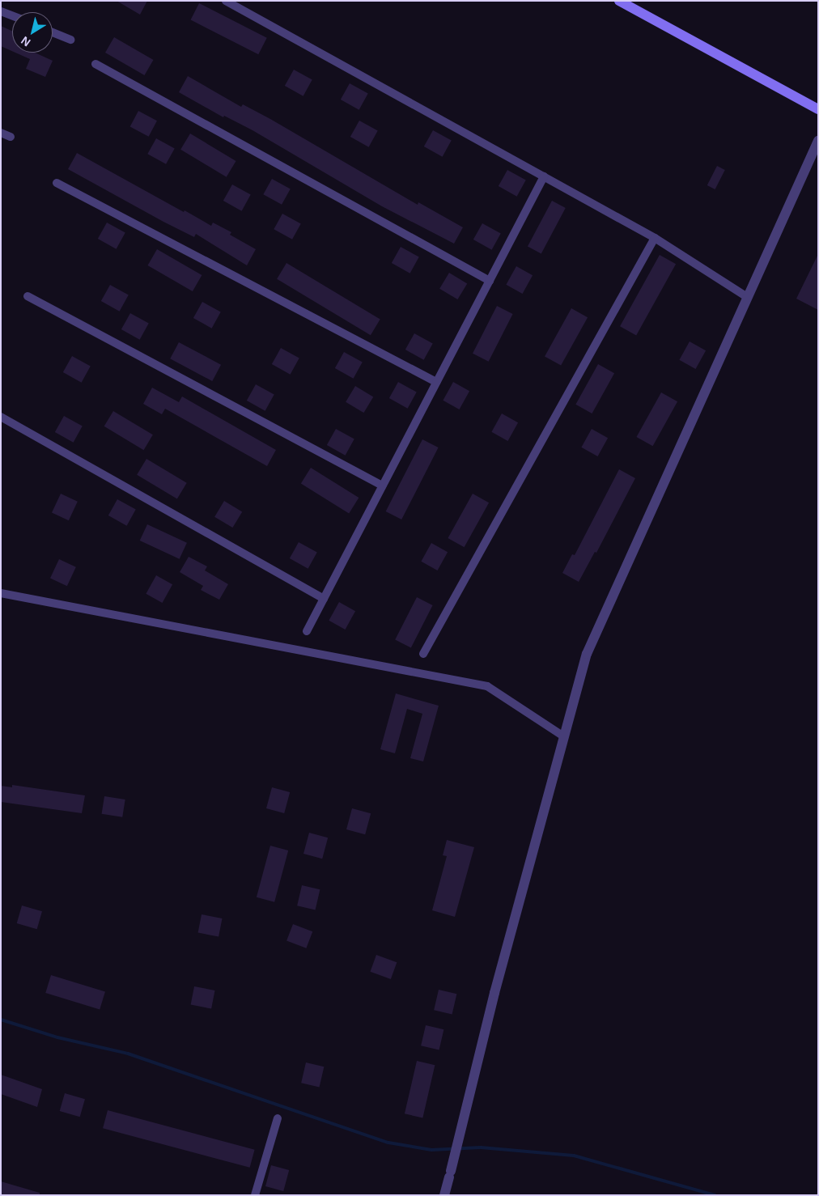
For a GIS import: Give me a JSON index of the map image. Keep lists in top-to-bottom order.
{
  "north": "bottom left"
}
